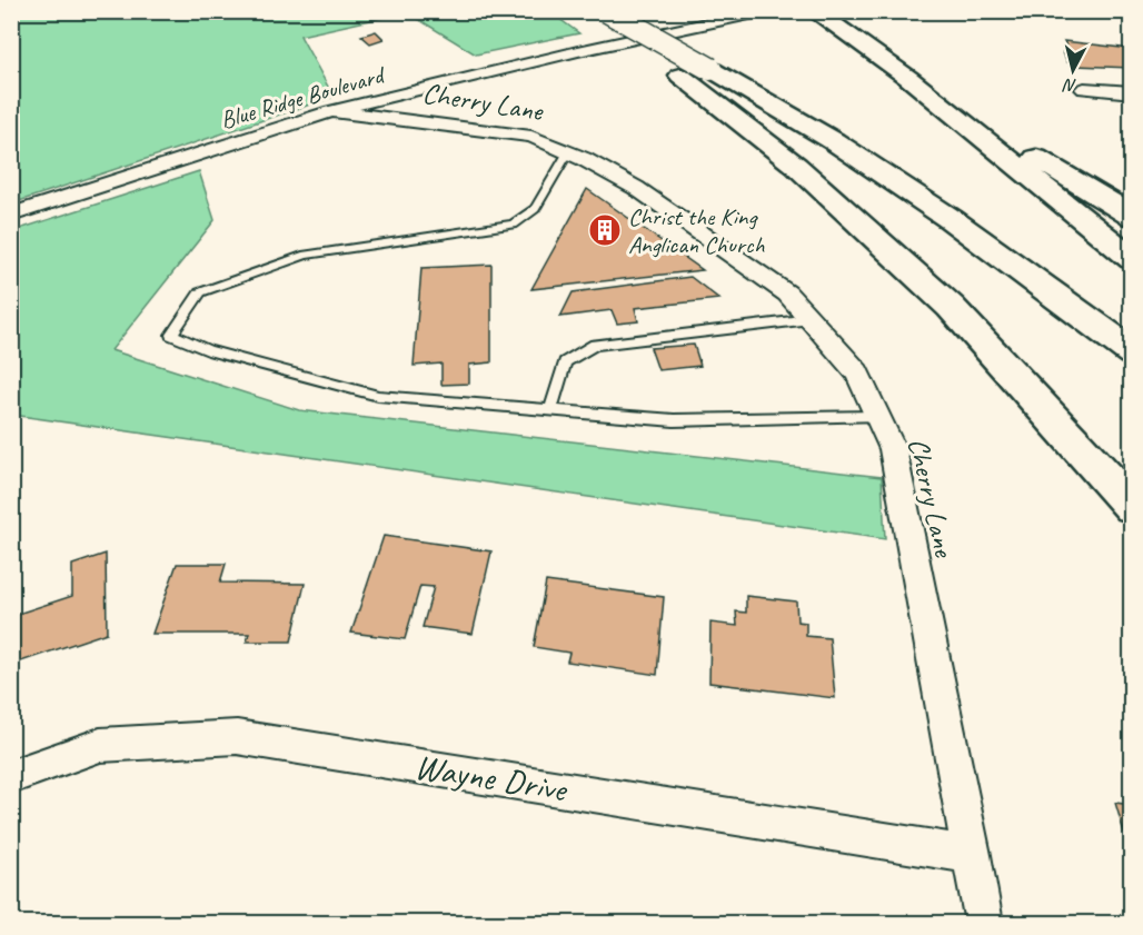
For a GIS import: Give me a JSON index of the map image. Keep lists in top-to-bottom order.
{
  "streets": {
    "street": ["Blue Ridge Boulevard", "Cherry Lane", "Wayne Drive"]
  },
  "crossings": [
    ["Blue Ridge Boulevard", "Cherry Lane"],
    ["Cherry Lane", "Wayne Drive"]
  ],
  "places": {
    "building": ["Christ the King Anglican Church"]
  },
  "north": "bottom"
}
